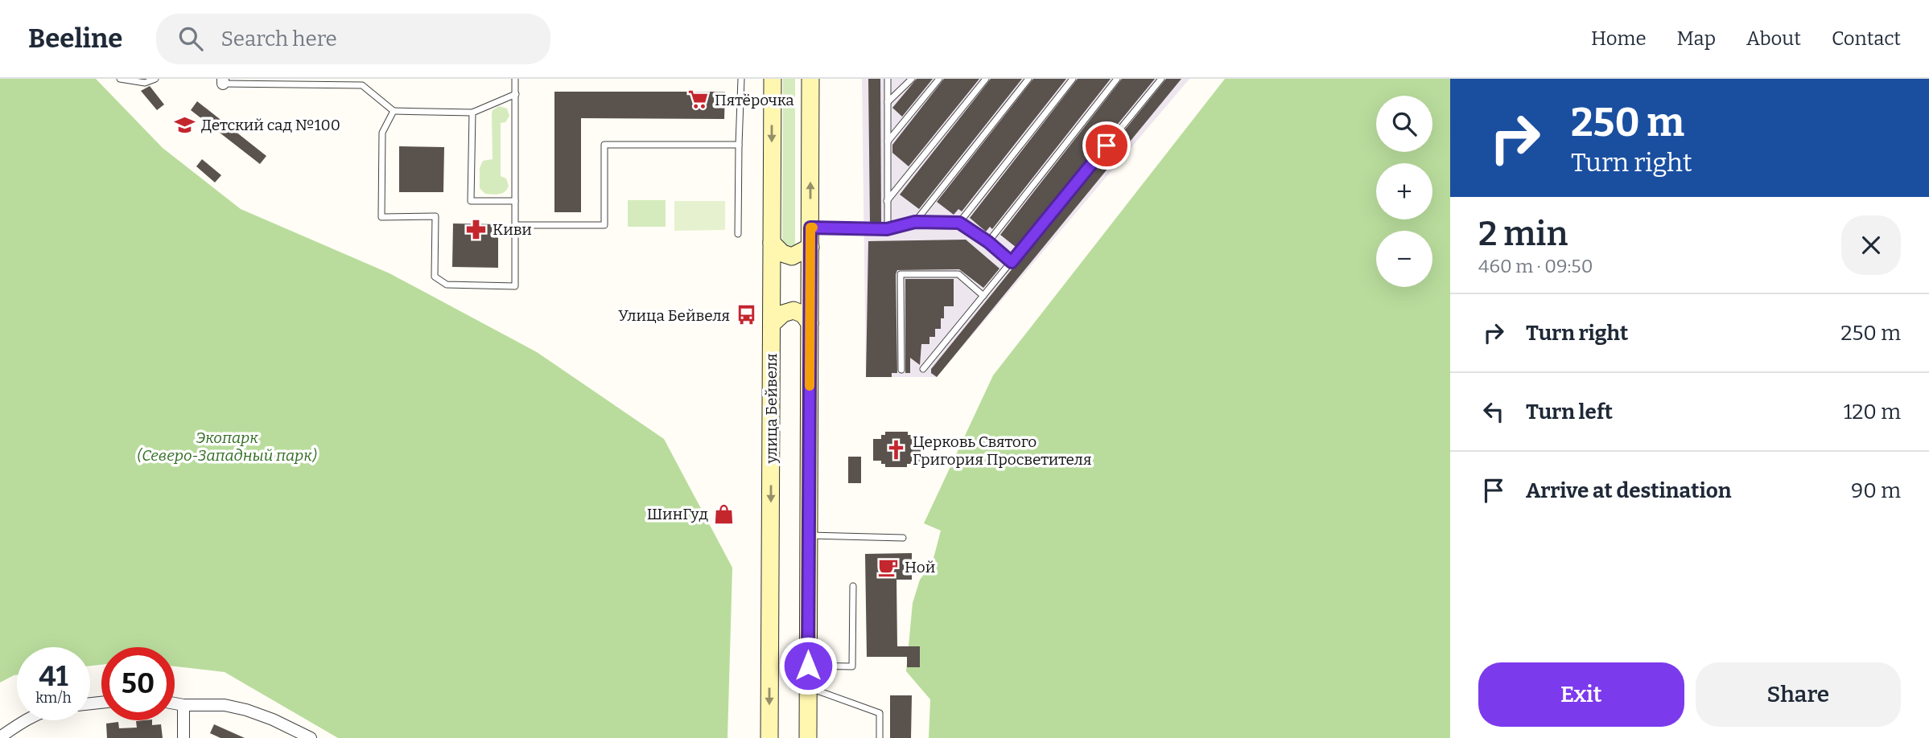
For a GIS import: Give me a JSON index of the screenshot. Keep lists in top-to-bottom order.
{
  "streets": {
    "main road": ["улица Бейвеля"]
  },
  "parks": ["Экопарк (Северо-Западный парк)"],
  "places": {
    "supermarket": ["Пятёрочка"],
    "school or university": ["Детский сад №100"],
    "pharmacy": ["Киви"],
    "bus stop": ["Улица Бейвеля"],
    "church": ["Церковь Святого Григория Просветителя"],
    "shop": ["ШинГуд"],
    "cafe": ["Ной"]
  },
  "page": {
    "header": "Beeline",
    "search": "Search here",
    "nav": [
      "Home",
      "Map",
      "About",
      "Contact"
    ],
    "turn": ["250 m", "Turn right"],
    "map_buttons": ["+", "−"],
    "heading": ["2 min", "460 m · 09:50"],
    "list": [
      {
        "name": "Turn right",
        "value": "250 m"
      },
      {
        "name": "Turn left",
        "value": "120 m"
      },
      {
        "name": "Arrive at destination",
        "value": "90 m"
      }
    ],
    "speed": "41 km/h",
    "limit": "50",
    "buttons": ["Exit", "Share"]
  }
}
